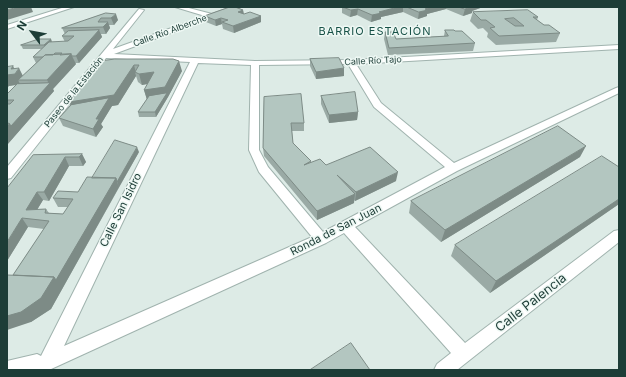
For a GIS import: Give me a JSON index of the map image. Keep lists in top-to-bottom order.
{
  "streets": {
    "street": [
      "Calle Río Alberche",
      "Calle Río Tajo",
      "Paseo de la Estación",
      "Calle San Isidro",
      "Ronda de San Juan",
      "Calle Palencia"
    ]
  },
  "crossings": [
    ["Calle Río Alberche", "Calle Río Tajo"],
    ["Calle Río Alberche", "Paseo de la Estación"],
    ["Calle Río Tajo", "Paseo de la Estación"],
    ["Calle Río Tajo", "Calle San Isidro"],
    ["Calle San Isidro", "Ronda de San Juan"]
  ],
  "districts": ["BARRIO ESTACIÓN"],
  "north": "top left"
}
